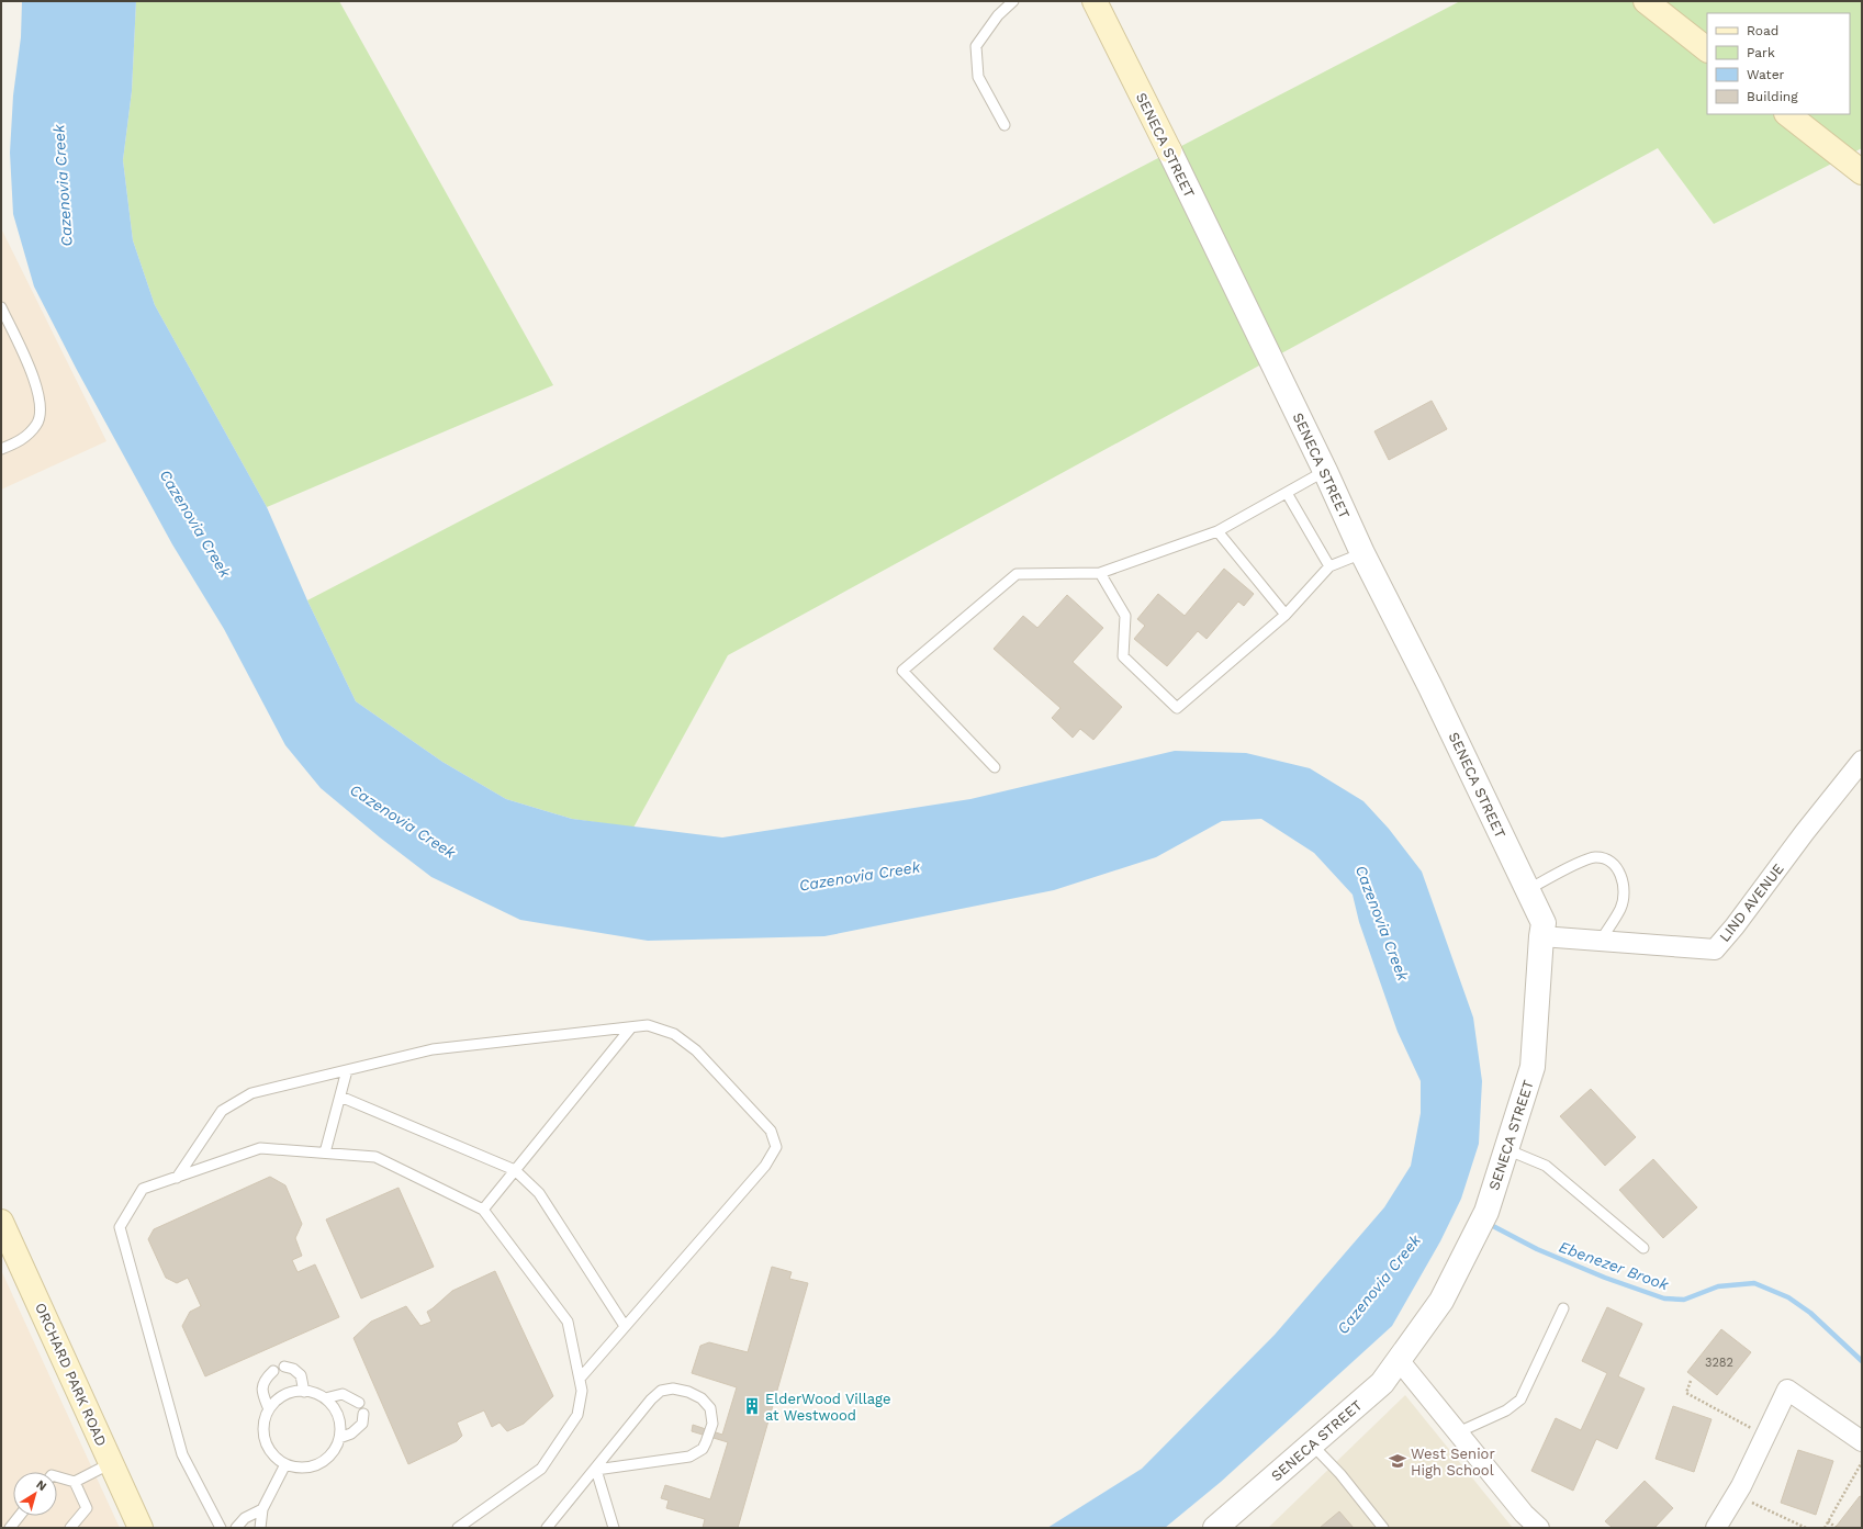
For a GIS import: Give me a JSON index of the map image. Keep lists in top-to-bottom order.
{
  "streets": {
    "main road": ["SENECA STREET", "ORCHARD PARK ROAD"],
    "street": ["LIND AVENUE"]
  },
  "crossings": [
    ["SENECA STREET", "LIND AVENUE"]
  ],
  "water": ["Cazenovia Creek", "Ebenezer Brook"],
  "places": {
    "building": ["ElderWood Village at Westwood"],
    "school or university": ["West Senior High School"]
  },
  "house_numbers": ["3282"],
  "legend": [
    "Road",
    "Park",
    "Water",
    "Building"
  ],
  "north": "top right"
}
